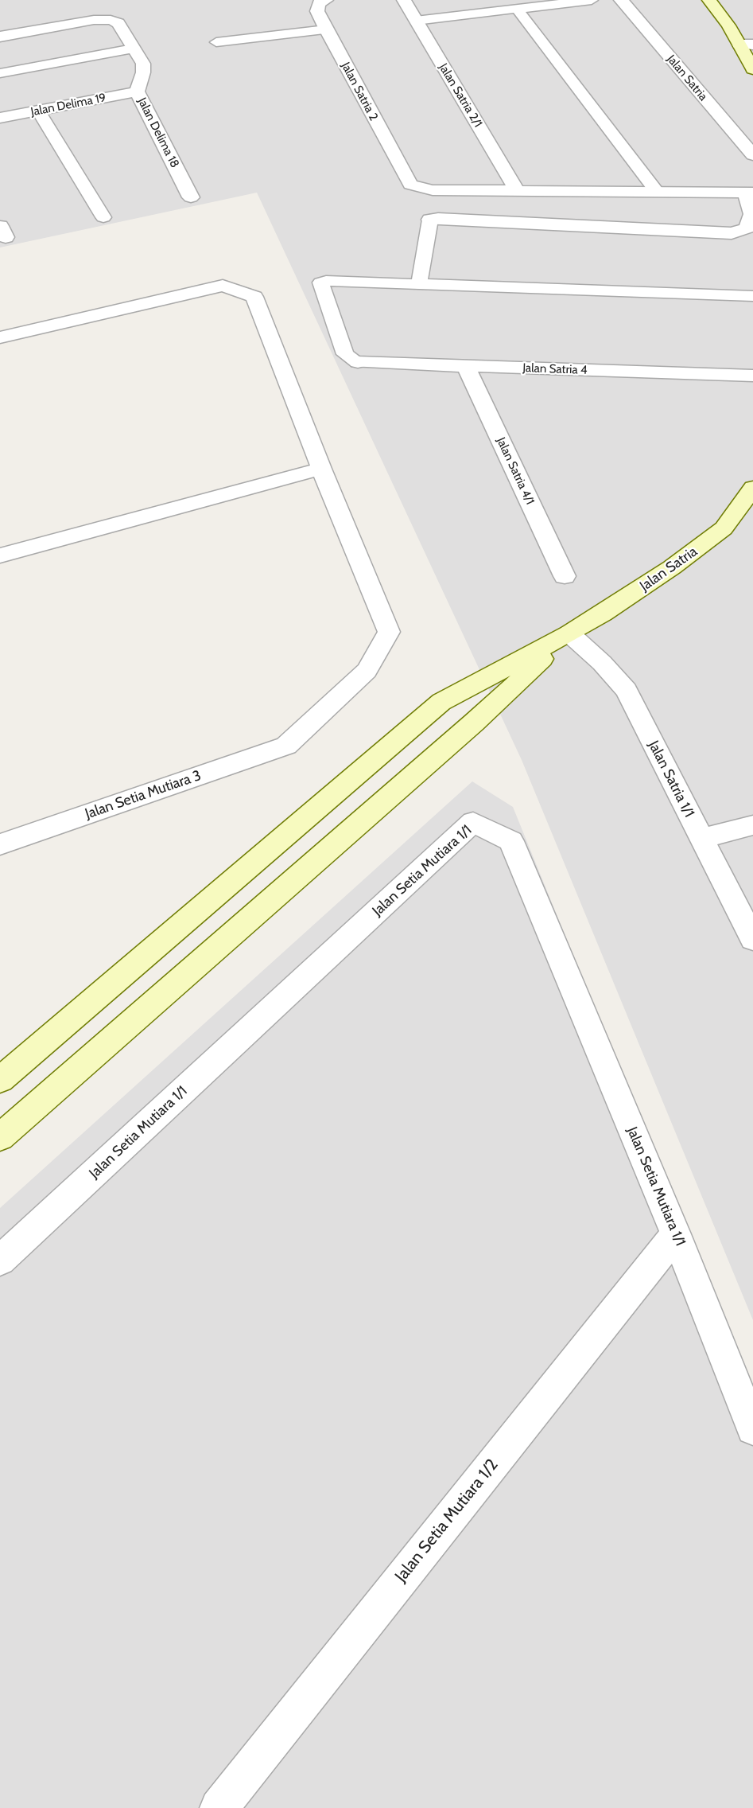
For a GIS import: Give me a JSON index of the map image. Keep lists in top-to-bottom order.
{
  "streets": {
    "street": [
      "Jalan Satria",
      "Jalan Satria 2",
      "Jalan Satria 2/1",
      "Jalan Delima 19",
      "Jalan Delima 18",
      "Jalan Satria 4",
      "Jalan Satria 4/1",
      "Jalan Satria 1/1",
      "Jalan Setia Mutiara 3",
      "Jalan Setia Mutiara 1/1",
      "Jalan Setia Mutiara 1/2"
    ]
  },
  "crossings": [
    ["Jalan Satria", "Jalan Satria 1/1"],
    ["Jalan Delima 19", "Jalan Delima 18"],
    ["Jalan Satria 4", "Jalan Satria 4/1"],
    ["Jalan Setia Mutiara 1/1", "Jalan Setia Mutiara 1/2"]
  ]
}
